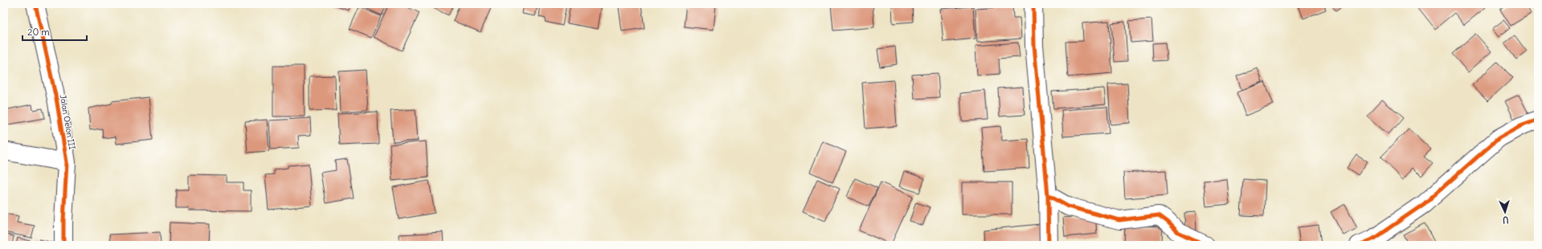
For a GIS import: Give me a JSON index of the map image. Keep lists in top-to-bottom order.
{
  "streets": {
    "street": ["Jalan Oelon III"]
  },
  "scale_bar": "20 m",
  "north": "bottom"
}
